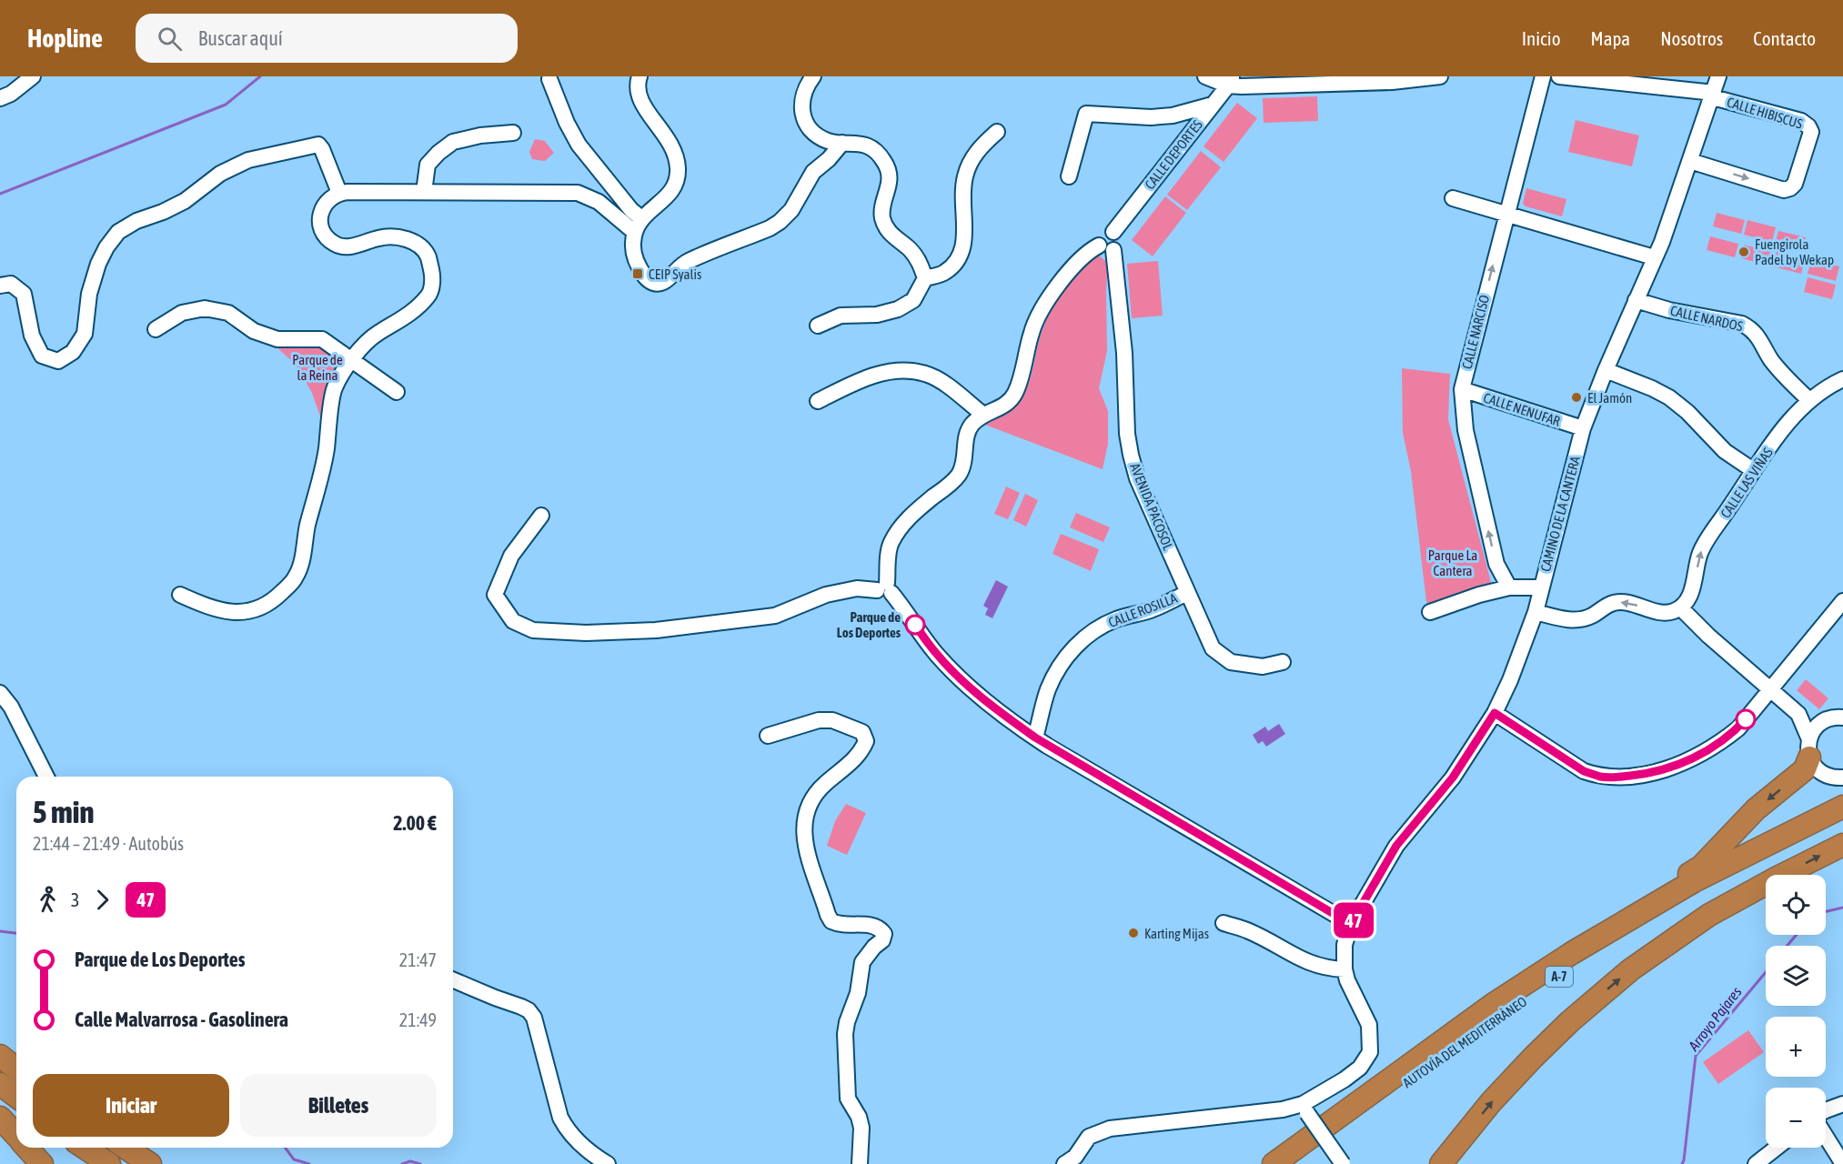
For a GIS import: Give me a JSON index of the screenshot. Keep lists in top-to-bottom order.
{
  "streets": {
    "highway": ["A-7", "AUTOVÍA DEL MEDITERRÁNEO"],
    "street": [
      "CALLE HIBISCUS",
      "CALLE DEPORTES",
      "CALLE NARDOS",
      "CALLE NARCISO",
      "CALLE NENUFAR",
      "CALLE LAS VIÑAS",
      "AVENIDA PACOSOL",
      "CAMINO DE LA CANTERA",
      "CALLE ROSILLA"
    ]
  },
  "crossings": [
    ["CALLE HIBISCUS", "CAMINO DE LA CANTERA"],
    ["CALLE DEPORTES", "AVENIDA PACOSOL"],
    ["CALLE NARDOS", "CALLE LAS VIÑAS"],
    ["CALLE NARDOS", "CAMINO DE LA CANTERA"],
    ["CALLE NARCISO", "CALLE NENUFAR"],
    ["CALLE NENUFAR", "CAMINO DE LA CANTERA"],
    ["AVENIDA PACOSOL", "CALLE ROSILLA"]
  ],
  "one_way": ["CALLE NARCISO"],
  "water": ["Arroyo Pajares"],
  "parks": ["Parque de la Reina", "Parque La Cantera"],
  "places": {
    "other": [
      "Fuengirola Padel by Wekap",
      "El Jamón",
      "Parque de Los Deportes",
      "Karting Mijas"
    ],
    "transit": ["CEIP Syalis"]
  },
  "lines": ["bus line 47"],
  "page": {
    "header": "Hopline",
    "search": "Buscar aquí",
    "nav": [
      "Inicio",
      "Mapa",
      "Nosotros",
      "Contacto"
    ],
    "on_map": "47",
    "heading": ["5 min", "21:44 – 21:49 · Autobús", "2.00 €"],
    "legs": ["3", "47"],
    "map_buttons": ["+", "−"],
    "list": [
      {
        "name": "Parque de Los Deportes",
        "value": "21:47"
      },
      {
        "name": "Calle Malvarrosa - Gasolinera",
        "value": "21:49"
      }
    ],
    "buttons": ["Iniciar", "Billetes"]
  }
}
